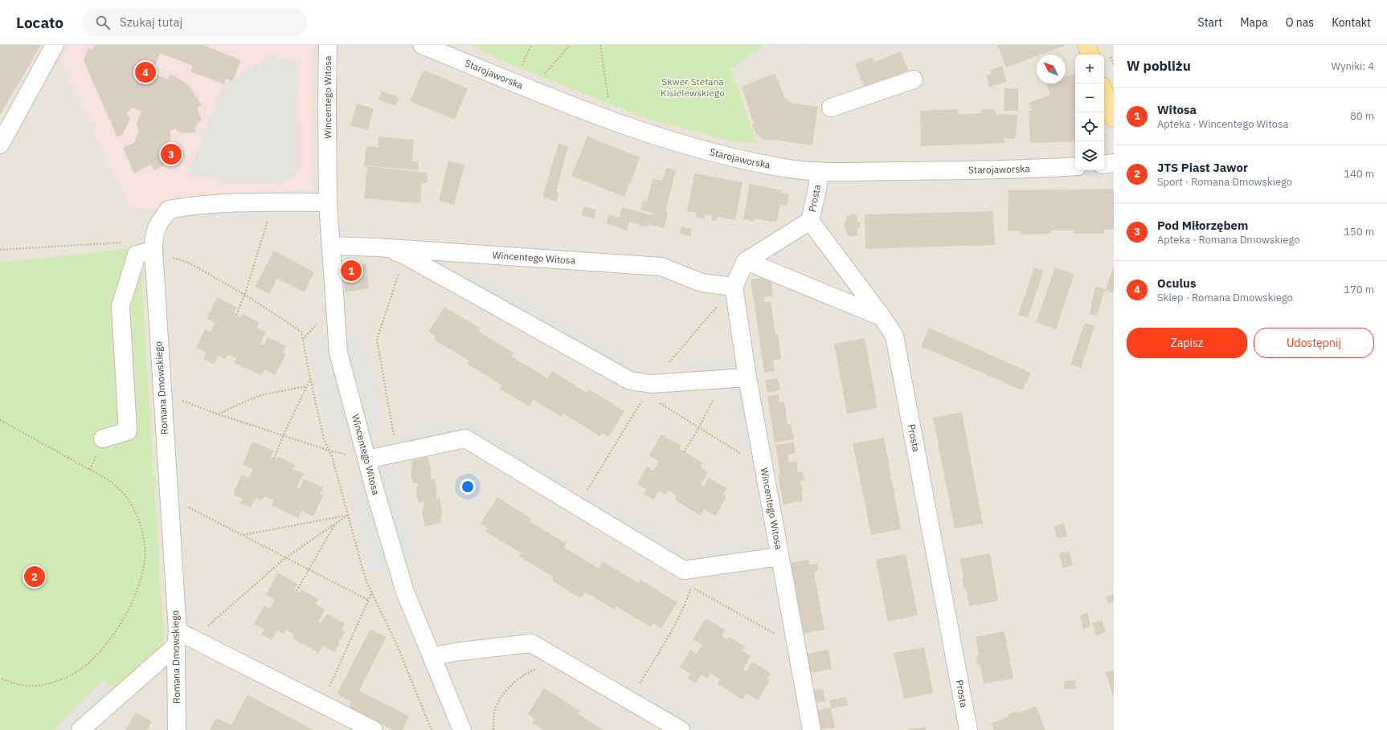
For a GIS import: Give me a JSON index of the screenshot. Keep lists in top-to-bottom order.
{
  "streets": {
    "street": [
      "Starojaworska",
      "Wincentego Witosa",
      "Prosta",
      "Romana Dmowskiego"
    ]
  },
  "crossings": [
    ["Starojaworska", "Prosta"],
    ["Wincentego Witosa", "Romana Dmowskiego"]
  ],
  "parks": ["Skwer Stefana Kisielewskiego"],
  "north": "top left",
  "page": {
    "header": "Locato",
    "search": "Szukaj tutaj",
    "nav": [
      "Start",
      "Mapa",
      "O nas",
      "Kontakt"
    ],
    "heading": ["W pobliżu", "Wyniki: 4"],
    "map_buttons": ["+", "−"],
    "pins": [
      "4",
      "3",
      "1",
      "2"
    ],
    "list": [
      {
        "mark": "1",
        "name": "Witosa",
        "note": "Apteka · Wincentego Witosa",
        "value": "80 m"
      },
      {
        "mark": "2",
        "name": "JTS Piast Jawor",
        "note": "Sport · Romana Dmowskiego",
        "value": "140 m"
      },
      {
        "mark": "3",
        "name": "Pod Miłorzębem",
        "note": "Apteka · Romana Dmowskiego",
        "value": "150 m"
      },
      {
        "mark": "4",
        "name": "Oculus",
        "note": "Sklep · Romana Dmowskiego",
        "value": "170 m"
      }
    ],
    "buttons": ["Zapisz", "Udostępnij"]
  }
}
